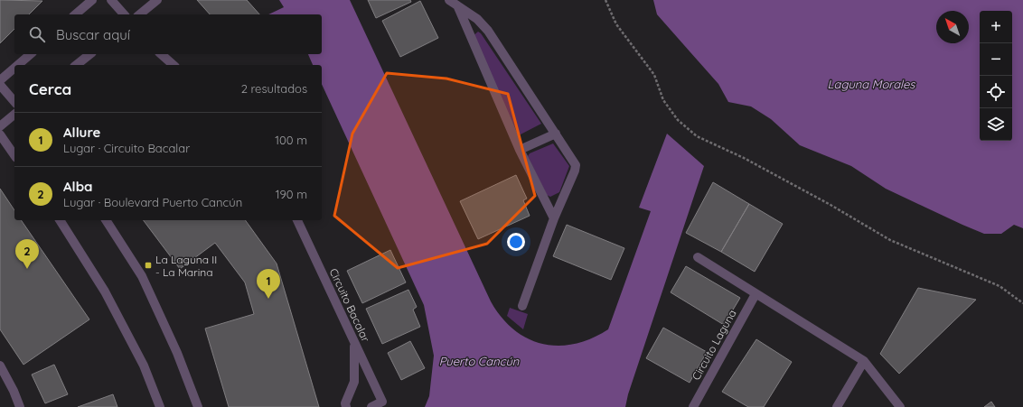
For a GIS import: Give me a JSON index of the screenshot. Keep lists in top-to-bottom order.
{
  "streets": {
    "street": ["Circuito Bacalar", "Circuito Laguna"]
  },
  "water": ["Laguna Morales", "Puerto Cancún"],
  "places": {
    "transit": ["La Laguna II - La Marina"]
  },
  "north": "top left",
  "page": {
    "map_buttons": ["+", "−"],
    "search": "Buscar aquí",
    "heading": ["Cerca", "2 resultados"],
    "list": [
      {
        "mark": "1",
        "name": "Allure",
        "note": "Lugar · Circuito Bacalar",
        "value": "100 m"
      },
      {
        "mark": "2",
        "name": "Alba",
        "note": "Lugar · Boulevard Puerto Cancún",
        "value": "190 m"
      }
    ],
    "pins": ["2", "1"]
  }
}
